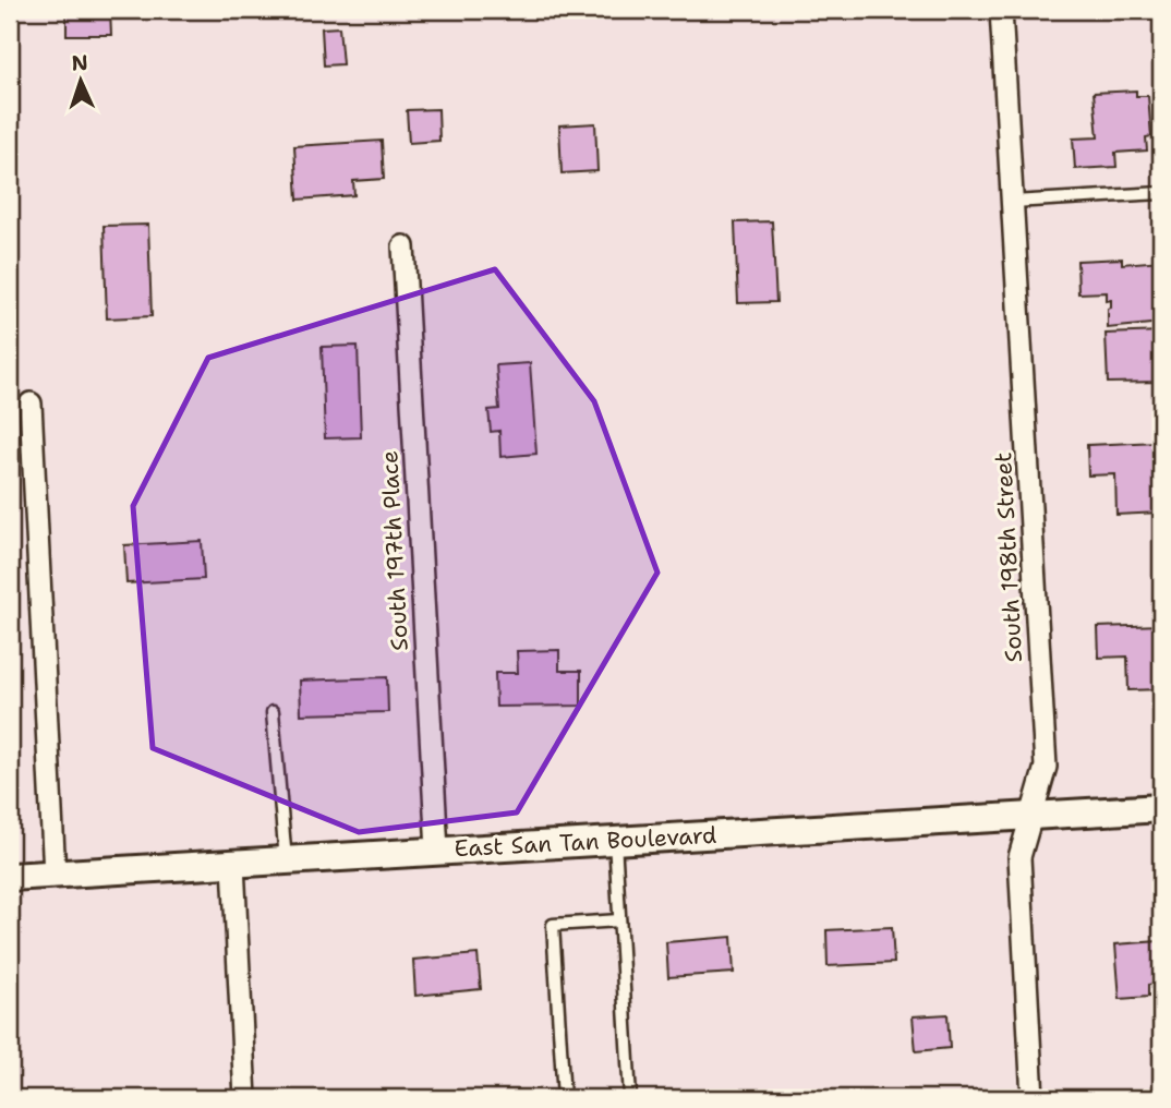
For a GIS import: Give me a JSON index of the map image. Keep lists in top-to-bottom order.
{
  "streets": {
    "street": ["South 197th Place", "South 198th Street", "East San Tan Boulevard"]
  },
  "crossings": [
    ["South 197th Place", "East San Tan Boulevard"],
    ["South 198th Street", "East San Tan Boulevard"]
  ],
  "north": "top"
}
